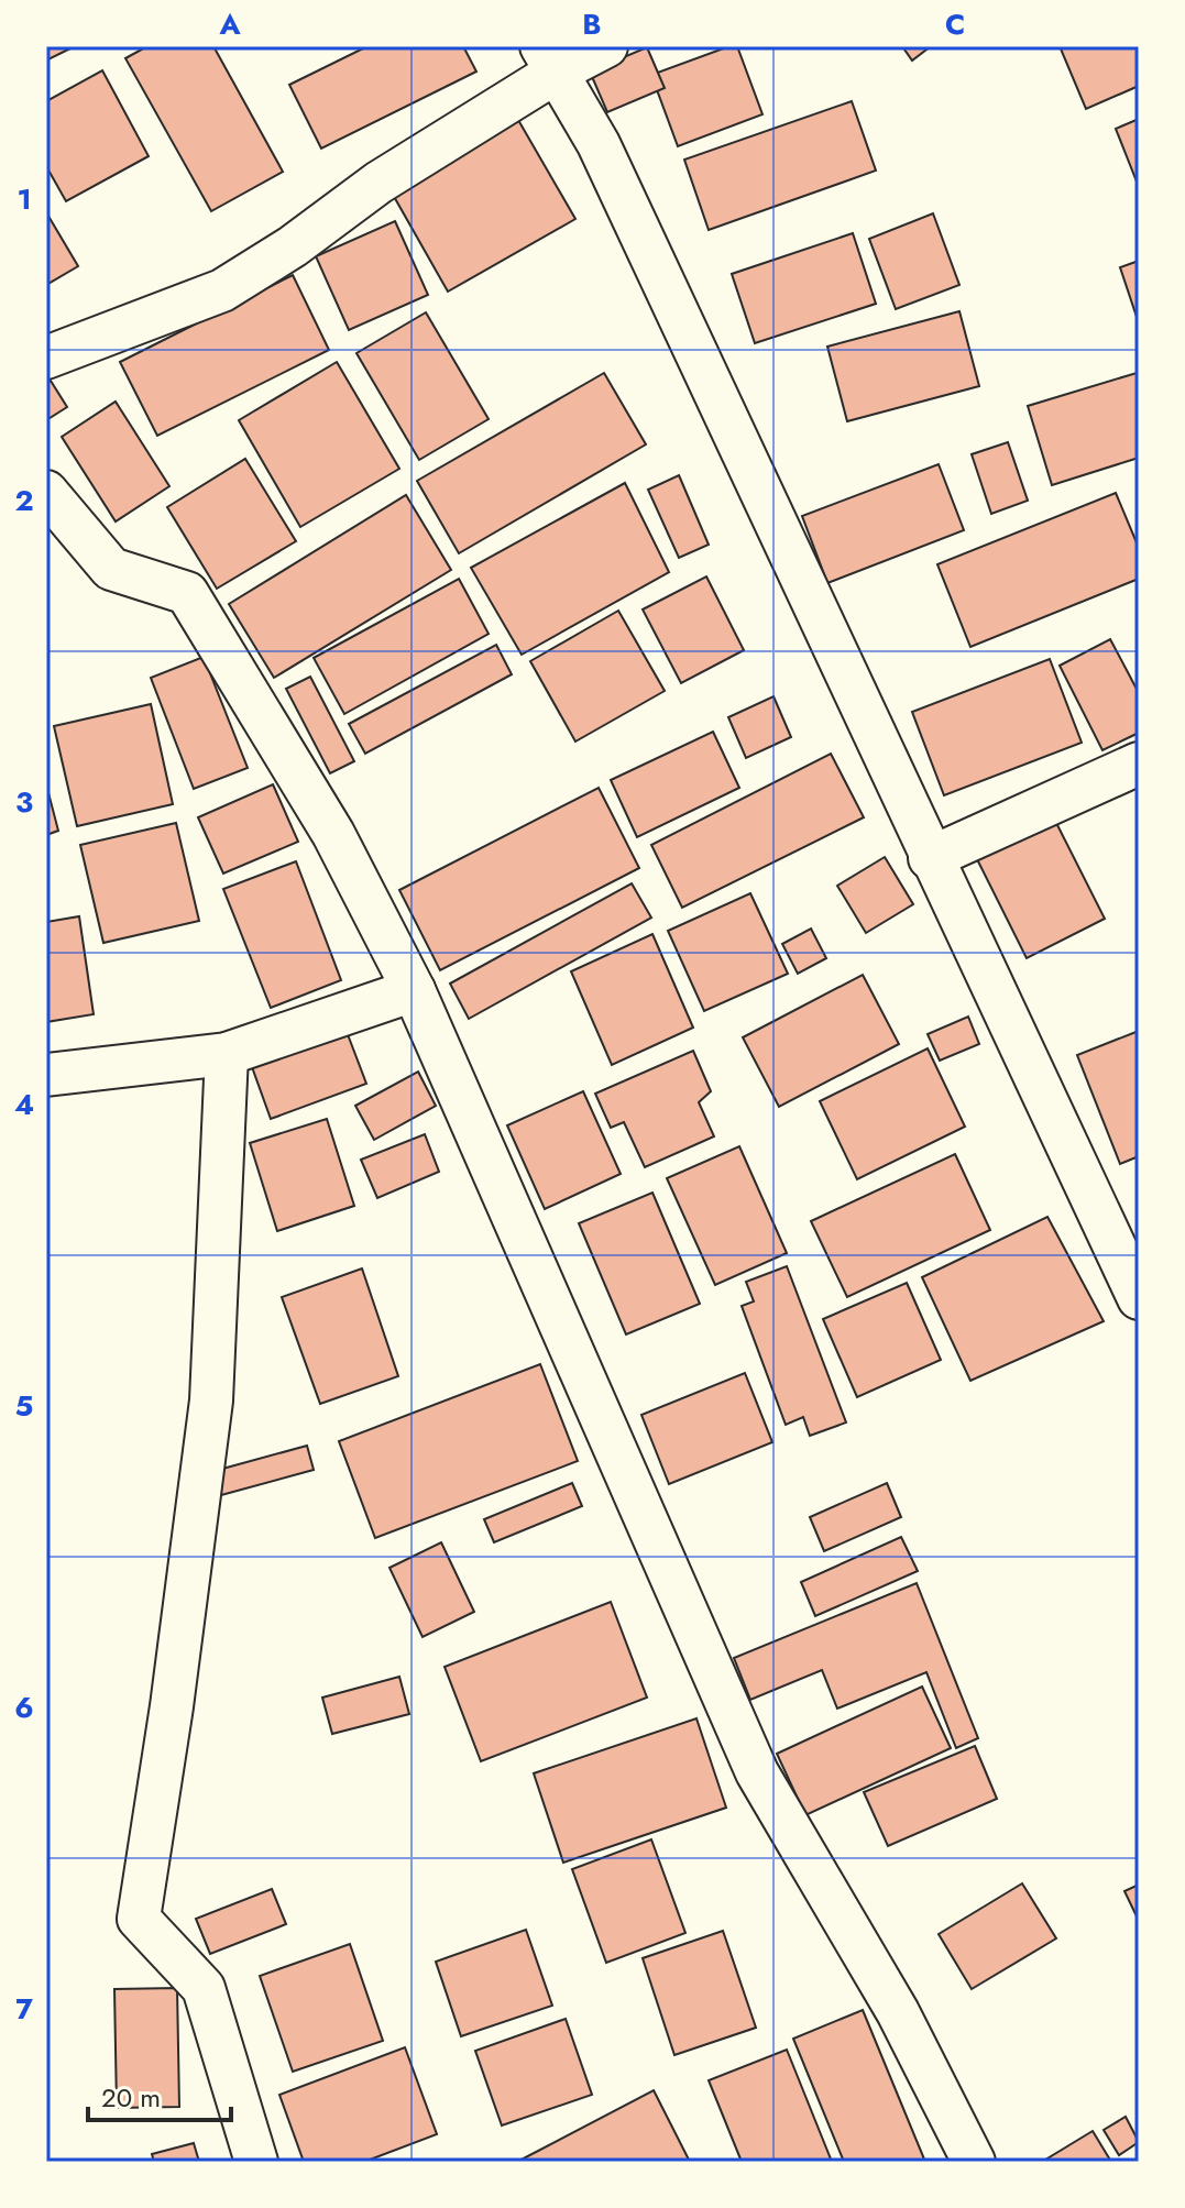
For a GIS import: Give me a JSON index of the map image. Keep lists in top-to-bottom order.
{
  "scale_bar": "20 m",
  "grid": {
    "columns": ["A", "B", "C"],
    "rows": [
      "1",
      "2",
      "3",
      "4",
      "5",
      "6",
      "7"
    ]
  }
}
